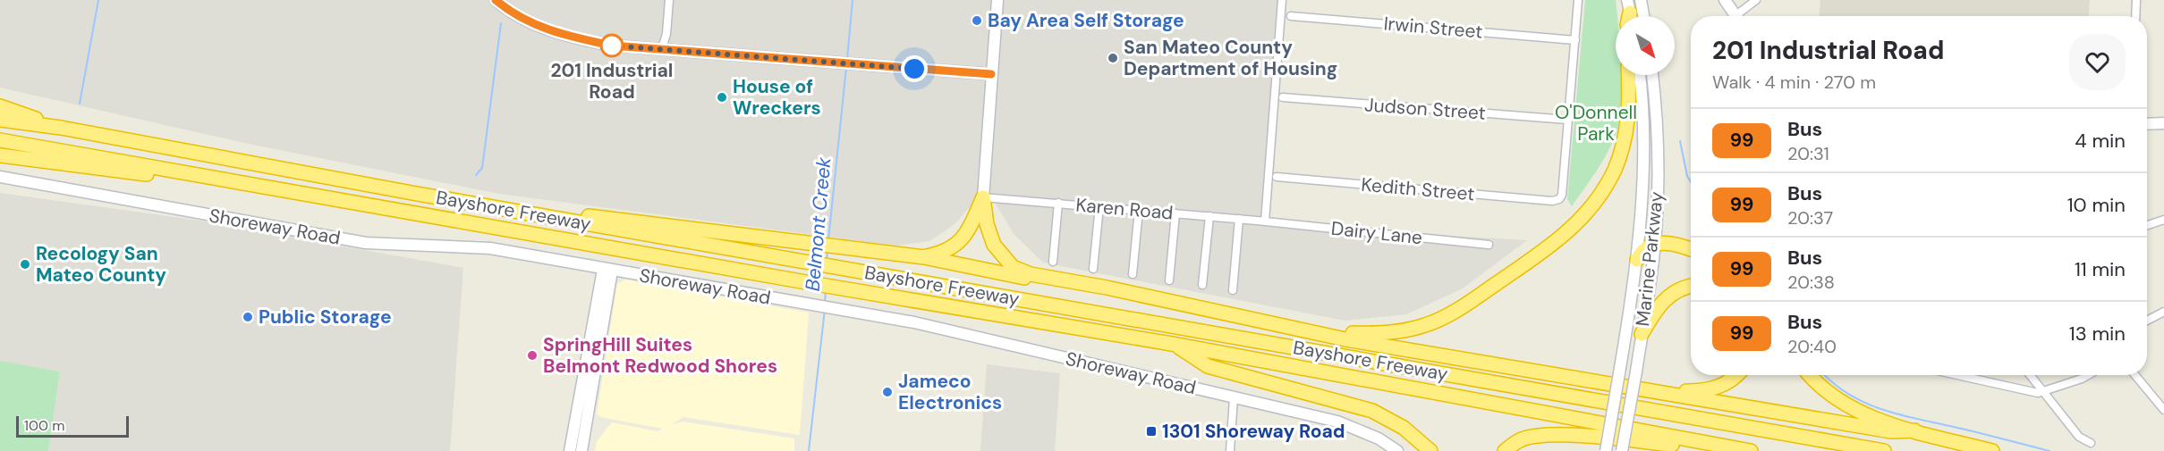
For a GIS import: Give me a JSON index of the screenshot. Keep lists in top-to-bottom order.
{
  "streets": {
    "highway": ["Bayshore Freeway"],
    "street": [
      "Irwin Street",
      "Judson Street",
      "Kedith Street",
      "Karen Road",
      "Shoreway Road",
      "Dairy Lane",
      "Marine Parkway"
    ]
  },
  "crossings": [
    ["Judson Street", "Kedith Street"],
    ["Karen Road", "Dairy Lane"]
  ],
  "water": ["Belmont Creek"],
  "parks": ["O'Donnell Park"],
  "places": {
    "other": [
      "Bay Area Self Storage",
      "201 Industrial Road",
      "San Mateo County Department of Housing",
      "House of Wreckers",
      "Recology San Mateo County",
      "Public Storage",
      "SpringHill Suites Belmont Redwood Shores",
      "Jameco Electronics"
    ],
    "transit": ["1301 Shoreway Road"]
  },
  "lines": ["bus line 99"],
  "scale_bar": "100 m",
  "north": "bottom right",
  "page": {
    "heading": ["201 Industrial Road", "Walk · 4 min · 270 m"],
    "list": [
      {
        "mark": "99",
        "name": "Bus",
        "note": "20:31",
        "value": "4 min"
      },
      {
        "mark": "99",
        "name": "Bus",
        "note": "20:37",
        "value": "10 min"
      },
      {
        "mark": "99",
        "name": "Bus",
        "note": "20:38",
        "value": "11 min"
      },
      {
        "mark": "99",
        "name": "Bus",
        "note": "20:40",
        "value": "13 min"
      }
    ],
    "scale": "100 m"
  }
}
